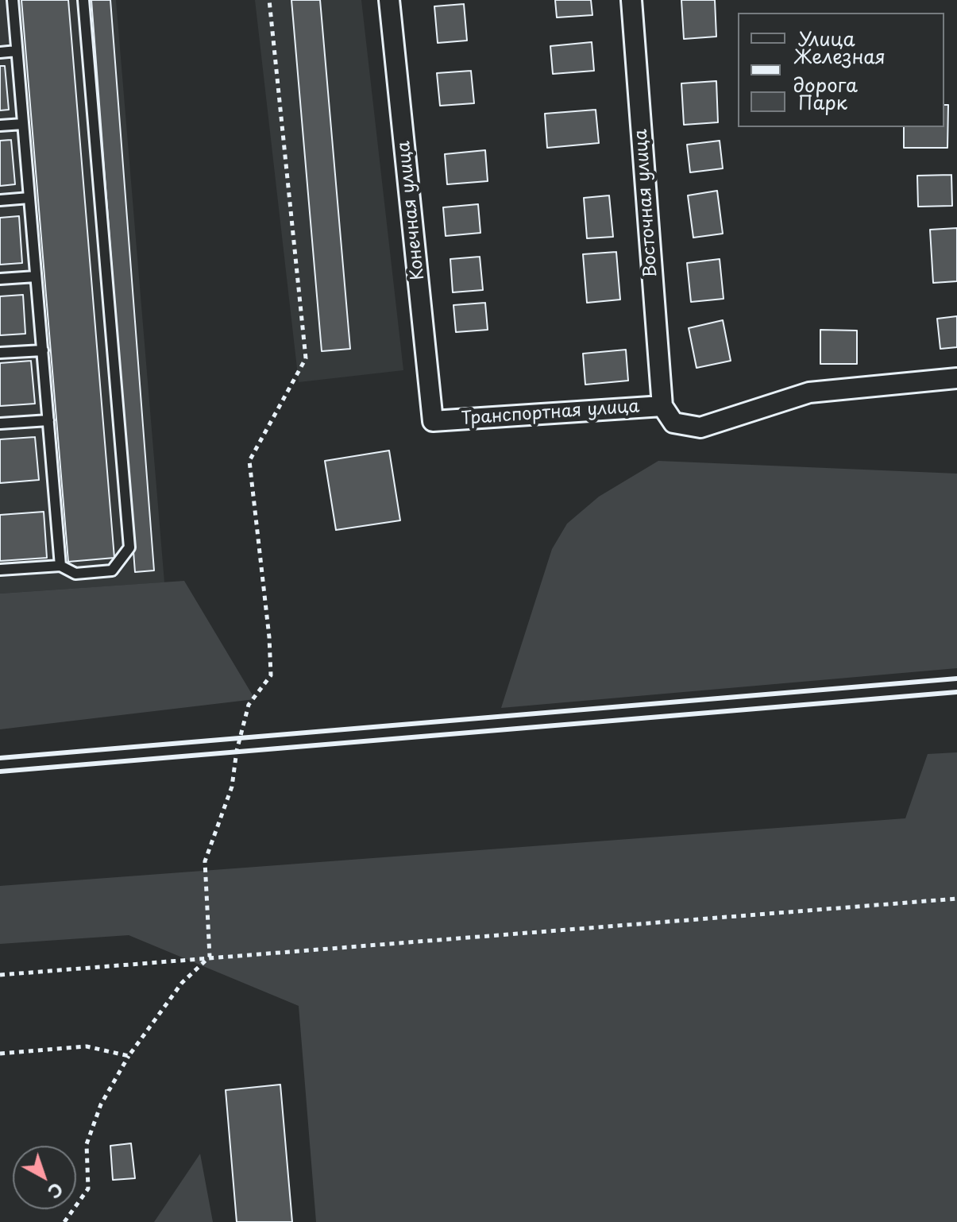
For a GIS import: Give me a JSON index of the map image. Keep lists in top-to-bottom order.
{
  "streets": {
    "street": ["Восточная улица", "Конечная улица", "Транспортная улица"]
  },
  "crossings": [
    ["Восточная улица", "Транспортная улица"],
    ["Конечная улица", "Транспортная улица"]
  ],
  "legend": ["Улица", "Железная дорога", "Парк"],
  "north": "bottom right"
}
